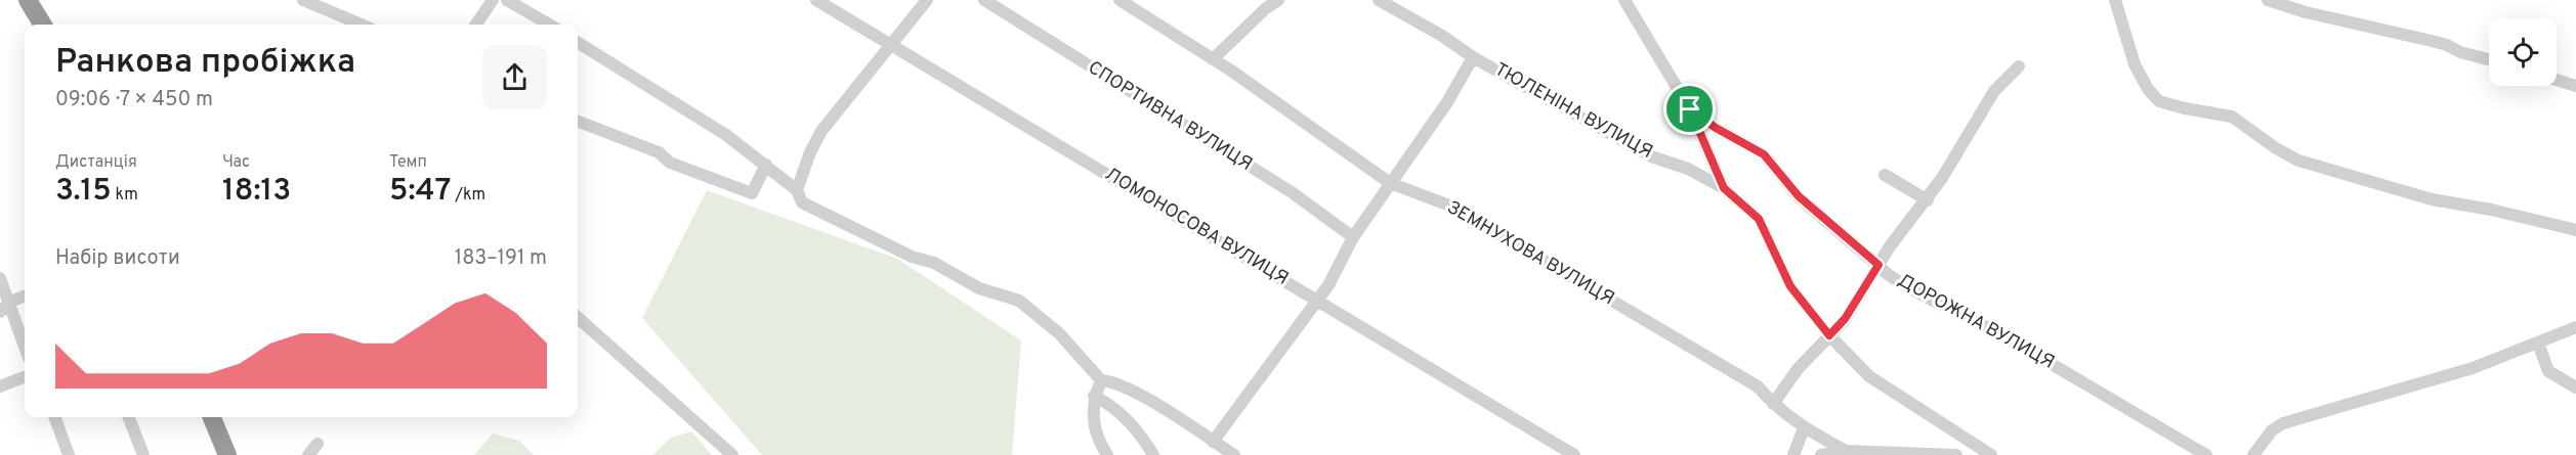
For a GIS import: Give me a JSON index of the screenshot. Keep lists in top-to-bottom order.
{
  "streets": {
    "street": [
      "ТЮЛЕНІНА ВУЛИЦЯ",
      "СПОРТИВНА ВУЛИЦЯ",
      "ЛОМОНОСОВА ВУЛИЦЯ",
      "ЗЕМНУХОВА ВУЛИЦЯ",
      "ДОРОЖНА ВУЛИЦЯ"
    ]
  },
  "page": {
    "heading": ["Ранкова пробіжка", "09:06 · 7 × 450 m"],
    "stats": [
      ["Дистанція", "3.15 km"],
      ["Час", "18:13"],
      ["Темп", "5:47 /km"]
    ],
    "chart": ["Набір висоти", "183–191 m"]
  }
}
